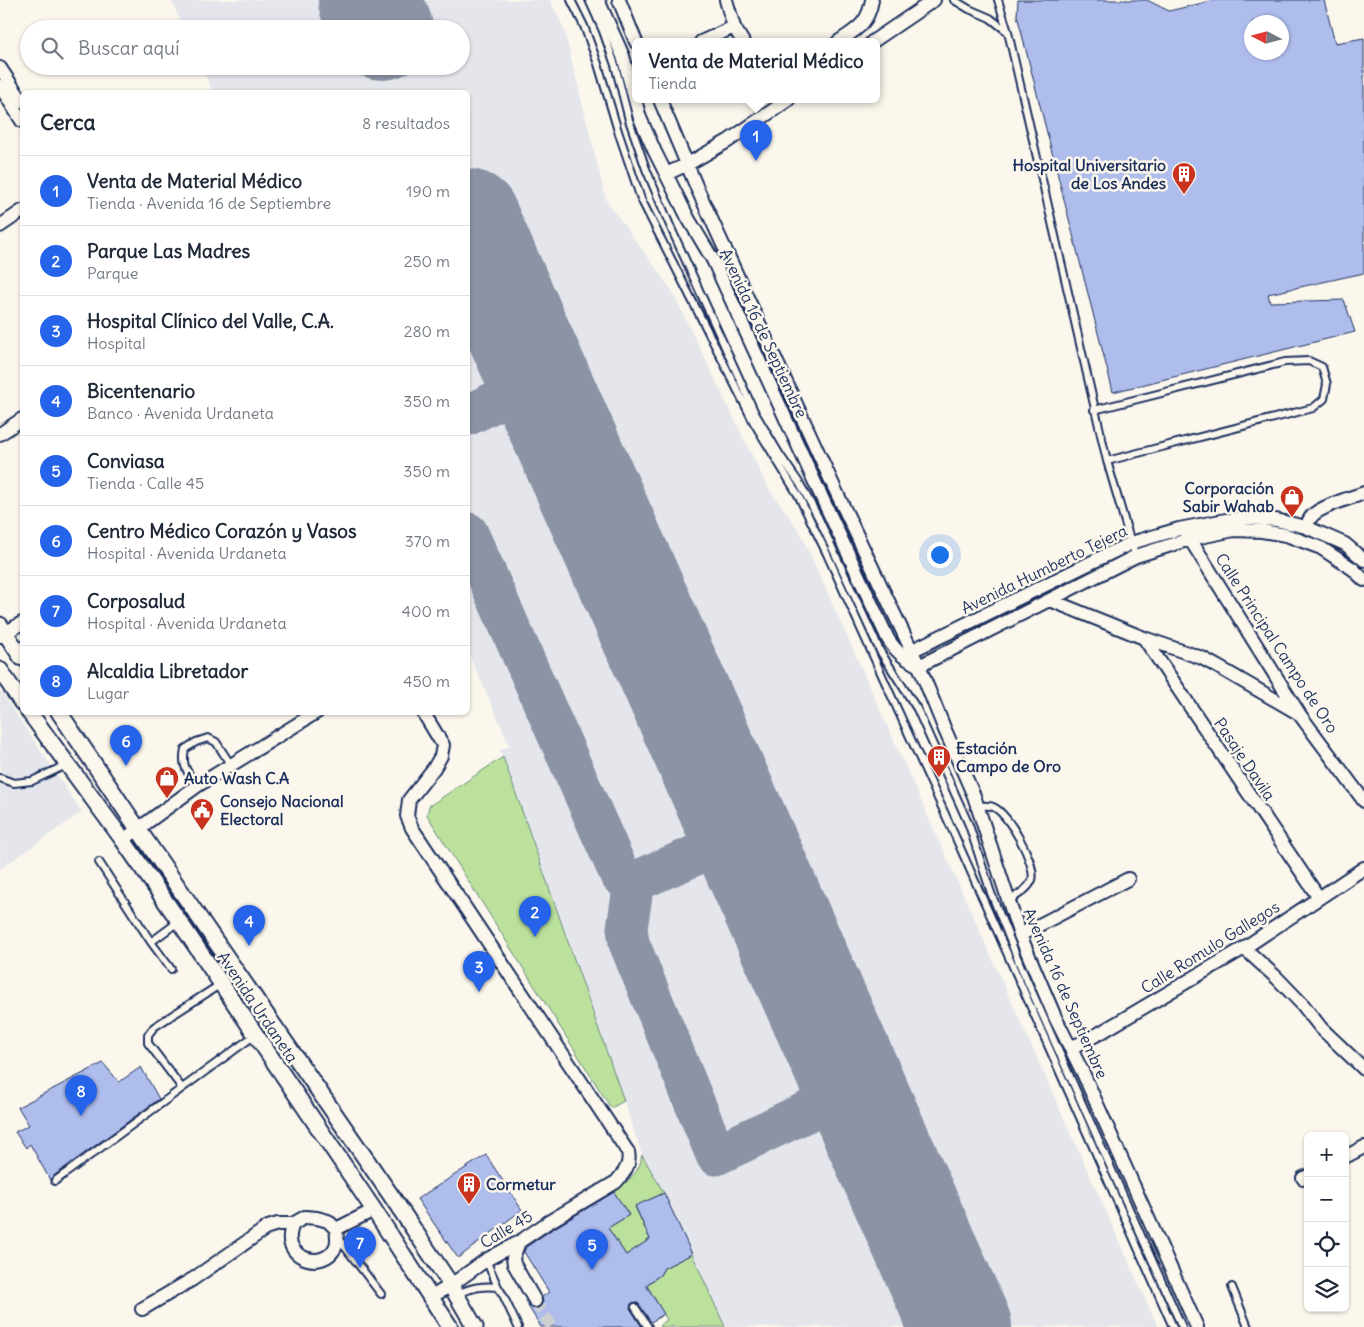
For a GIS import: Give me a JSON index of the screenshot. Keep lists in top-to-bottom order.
{
  "streets": {
    "street": [
      "Avenida 16 de Septiembre",
      "Avenida Humberto Tejera",
      "Calle Principal Campo de Oro",
      "Pasaje Davila",
      "Calle Romulo Gallegos",
      "Avenida Urdaneta",
      "Calle 45"
    ]
  },
  "crossings": [
    ["Avenida 16 de Septiembre", "Avenida Humberto Tejera"],
    ["Avenida 16 de Septiembre", "Calle Romulo Gallegos"],
    ["Avenida Humberto Tejera", "Calle Principal Campo de Oro"],
    ["Pasaje Davila", "Calle Romulo Gallegos"],
    ["Avenida Urdaneta", "Calle 45"]
  ],
  "places": {
    "building": ["Hospital Universitario de Los Andes", "Estación Campo de Oro", "Cormetur"],
    "shop": ["Corporación Sabir Wahab", "Auto Wash C.A"],
    "public building": ["Consejo Nacional Electoral"]
  },
  "north": "left",
  "page": {
    "search": "Buscar aquí",
    "popup": ["Venta de Material Médico", "Tienda"],
    "heading": ["Cerca", "8 resultados"],
    "pins": [
      "1",
      "6",
      "2",
      "4",
      "3",
      "8",
      "7",
      "5"
    ],
    "list": [
      {
        "mark": "1",
        "name": "Venta de Material Médico",
        "note": "Tienda · Avenida 16 de Septiembre",
        "value": "190 m"
      },
      {
        "mark": "2",
        "name": "Parque Las Madres",
        "note": "Parque",
        "value": "250 m"
      },
      {
        "mark": "3",
        "name": "Hospital Clínico del Valle, C.A.",
        "note": "Hospital",
        "value": "280 m"
      },
      {
        "mark": "4",
        "name": "Bicentenario",
        "note": "Banco · Avenida Urdaneta",
        "value": "350 m"
      },
      {
        "mark": "5",
        "name": "Conviasa",
        "note": "Tienda · Calle 45",
        "value": "350 m"
      },
      {
        "mark": "6",
        "name": "Centro Médico Corazón y Vasos",
        "note": "Hospital · Avenida Urdaneta",
        "value": "370 m"
      },
      {
        "mark": "7",
        "name": "Corposalud",
        "note": "Hospital · Avenida Urdaneta",
        "value": "400 m"
      },
      {
        "mark": "8",
        "name": "Alcaldia Libretador",
        "note": "Lugar",
        "value": "450 m"
      }
    ],
    "map_buttons": ["+", "−"]
  }
}
